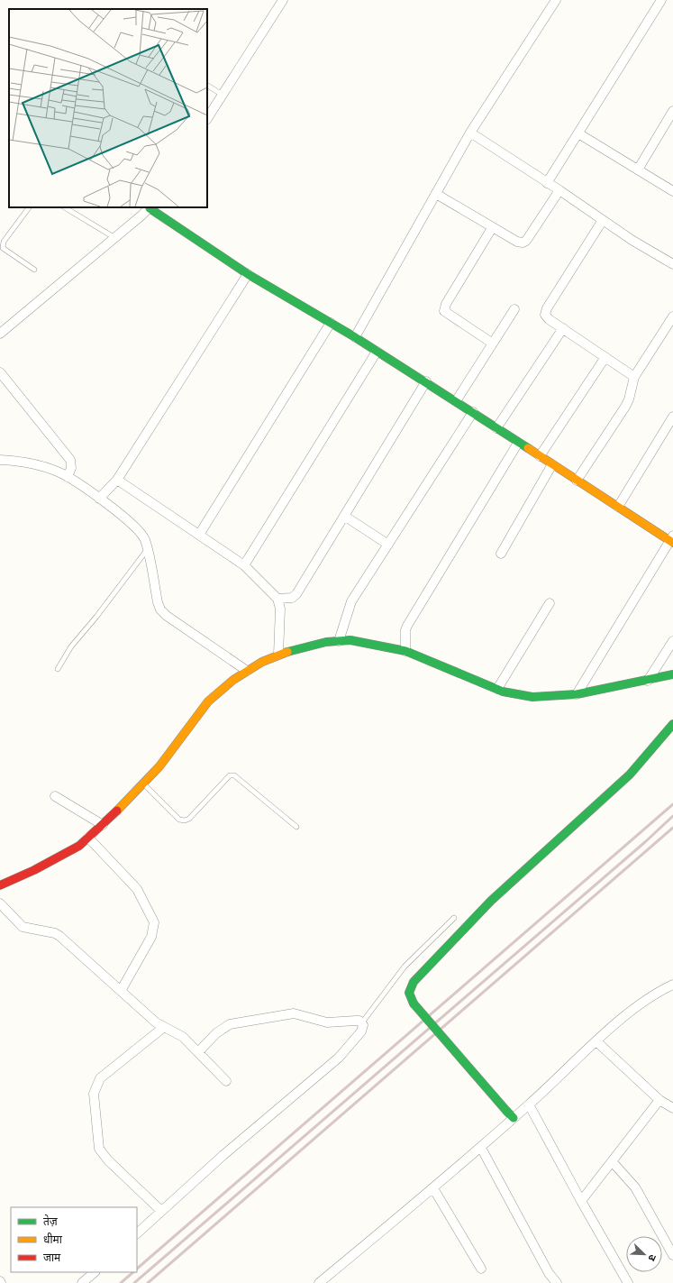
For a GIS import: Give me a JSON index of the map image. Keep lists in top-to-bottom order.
{
  "legend": ["तेज़", "धीमा", "जाम"],
  "north": "bottom right"
}
